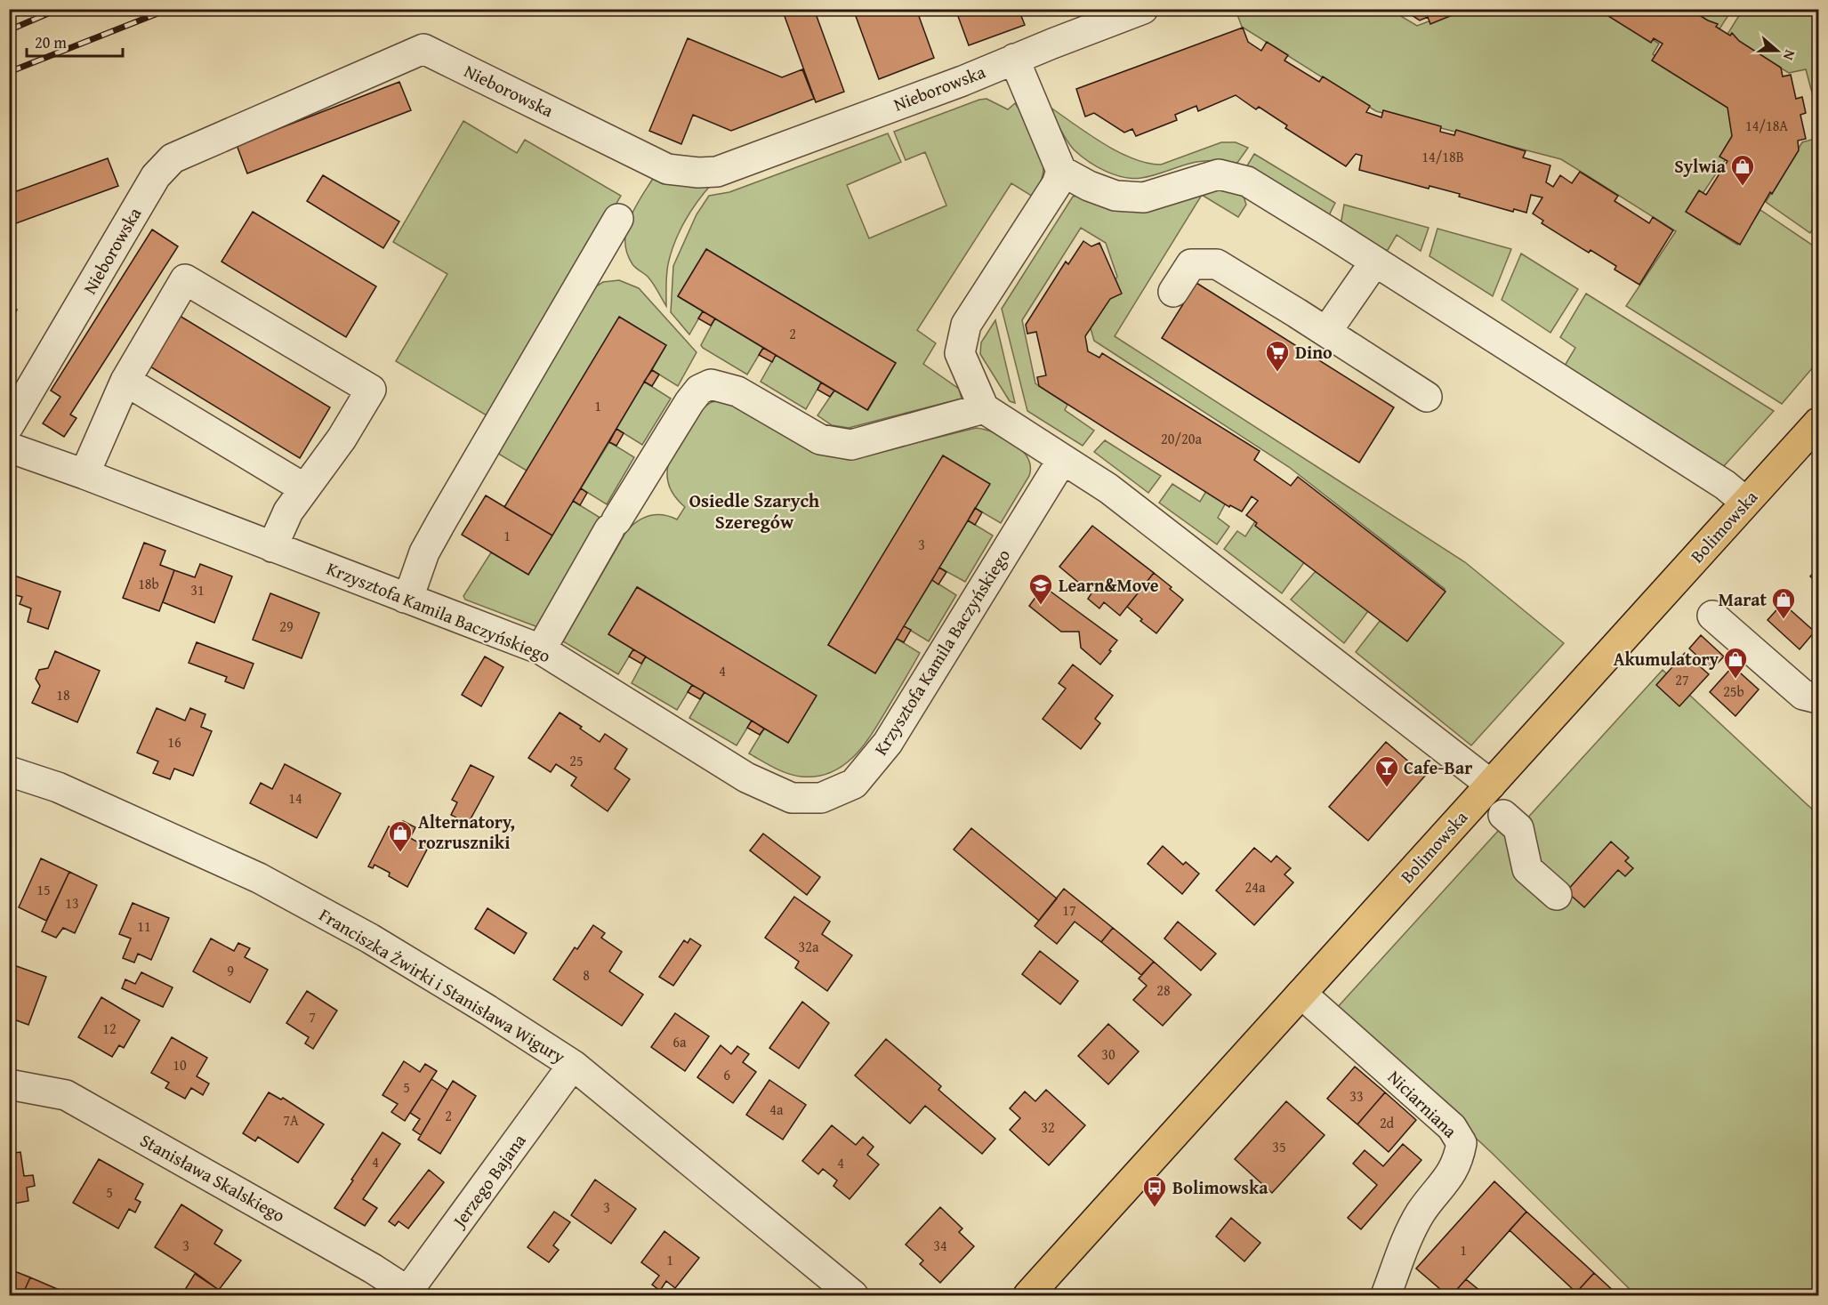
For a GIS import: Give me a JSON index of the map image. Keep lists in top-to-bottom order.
{
  "streets": {
    "main road": ["Bolimowska"],
    "street": [
      "Nieborowska",
      "Krzysztofa Kamila Baczyńskiego",
      "Franciszka Żwirki i Stanisława Wigury",
      "Niciarniana",
      "Stanisława Skalskiego",
      "Jerzego Bajana"
    ]
  },
  "crossings": [
    ["Bolimowska", "Niciarniana"],
    ["Franciszka Żwirki i Stanisława Wigury", "Jerzego Bajana"],
    ["Stanisława Skalskiego", "Jerzego Bajana"]
  ],
  "districts": ["Osiedle Szarych Szeregów"],
  "places": {
    "shop": [
      "Sylwia",
      "Marat",
      "Akumulatory",
      "Alternatory, rozruszniki"
    ],
    "supermarket": ["Dino"],
    "school or university": ["Learn&Move"],
    "bar": ["Cafe-Bar"],
    "bus stop": ["Bolimowska"]
  },
  "house_numbers": [
    "14/18A",
    "14/18B",
    "2",
    "1",
    "20/20a",
    "1",
    "3",
    "18b",
    "31",
    "29",
    "4",
    "27",
    "25b",
    "18",
    "16",
    "25",
    "14",
    "24a",
    "15",
    "13",
    "17",
    "11",
    "32a",
    "9",
    "8",
    "28",
    "7",
    "12",
    "6a",
    "30",
    "10",
    "6",
    "5",
    "33",
    "4a",
    "2",
    "7A",
    "2d",
    "32",
    "35",
    "4",
    "4",
    "5",
    "3",
    "3",
    "34",
    "1",
    "1"
  ],
  "scale_bar": "20 m",
  "north": "right"
}
